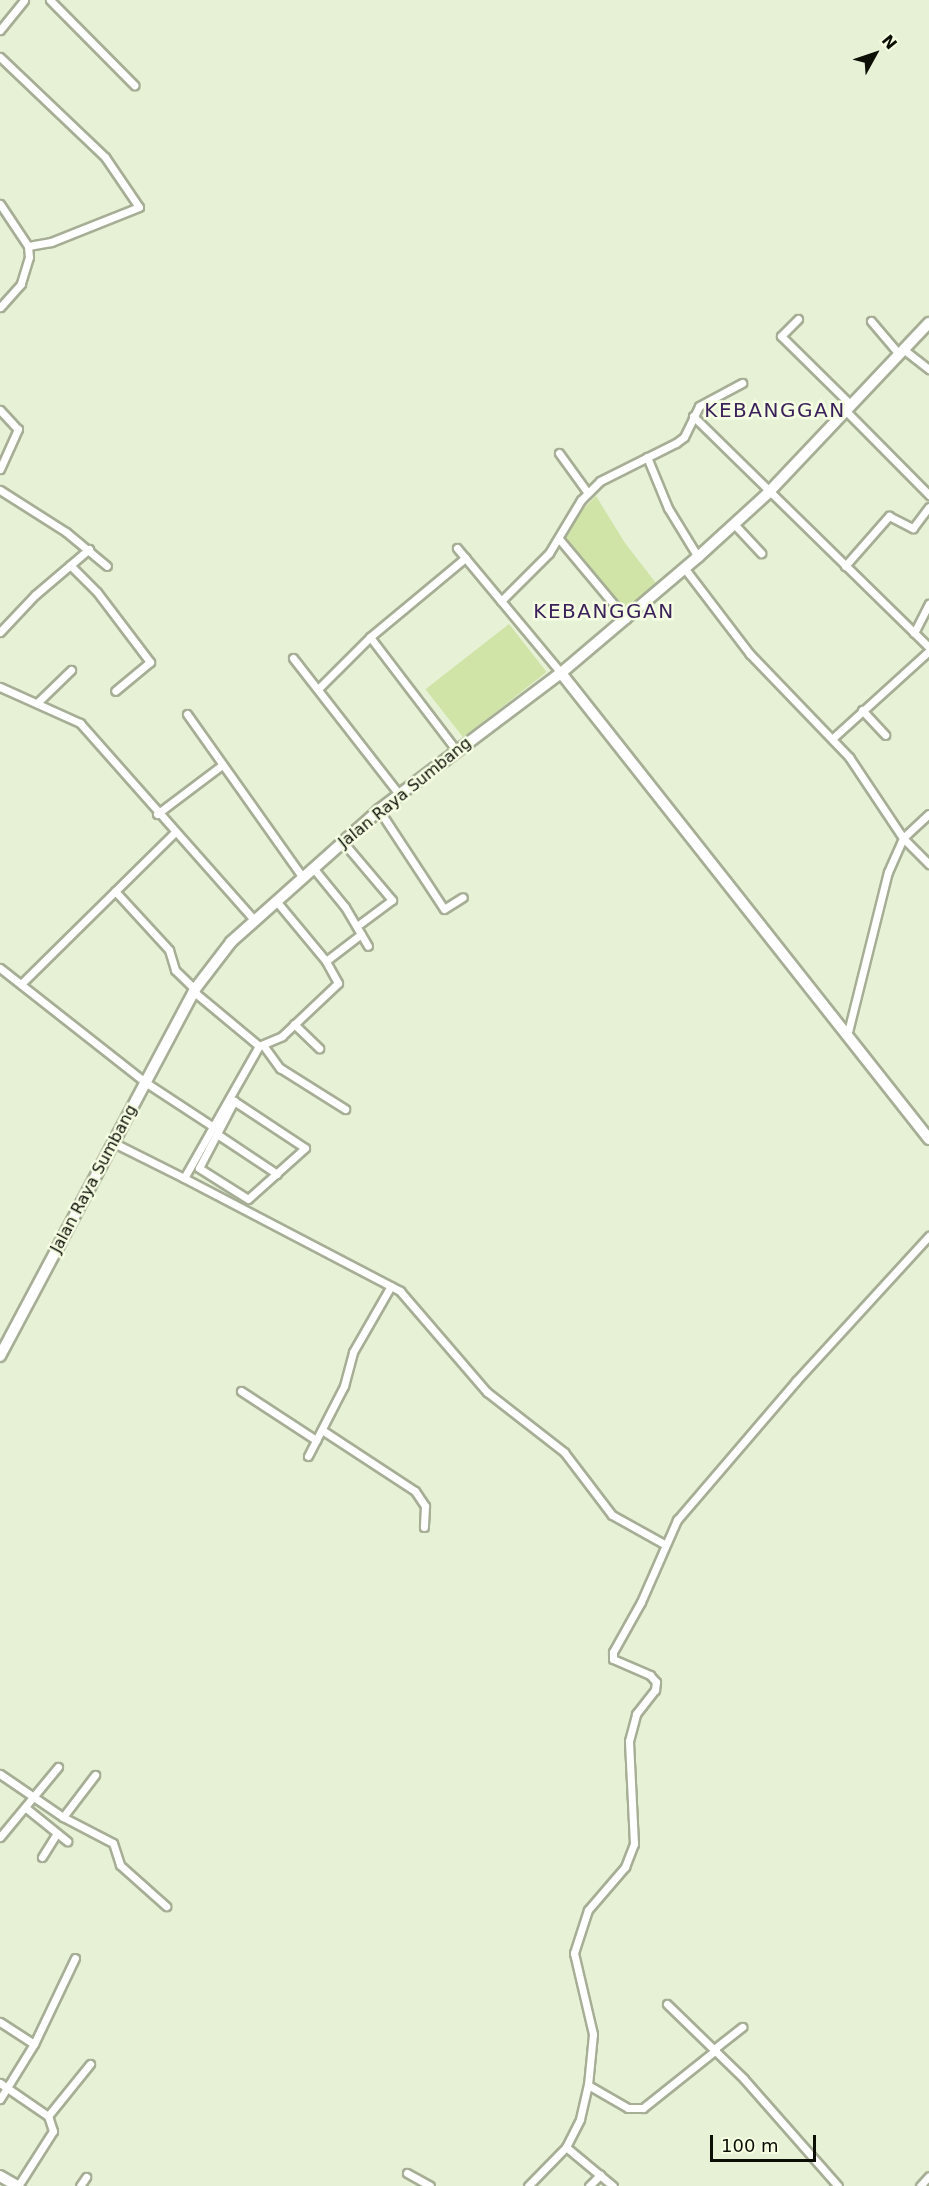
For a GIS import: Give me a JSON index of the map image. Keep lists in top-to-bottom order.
{
  "streets": {
    "street": ["Jalan Raya Sumbang"]
  },
  "districts": ["KEBANGGAN", "KEBANGGAN"],
  "scale_bar": "100 m",
  "north": "top right"
}
